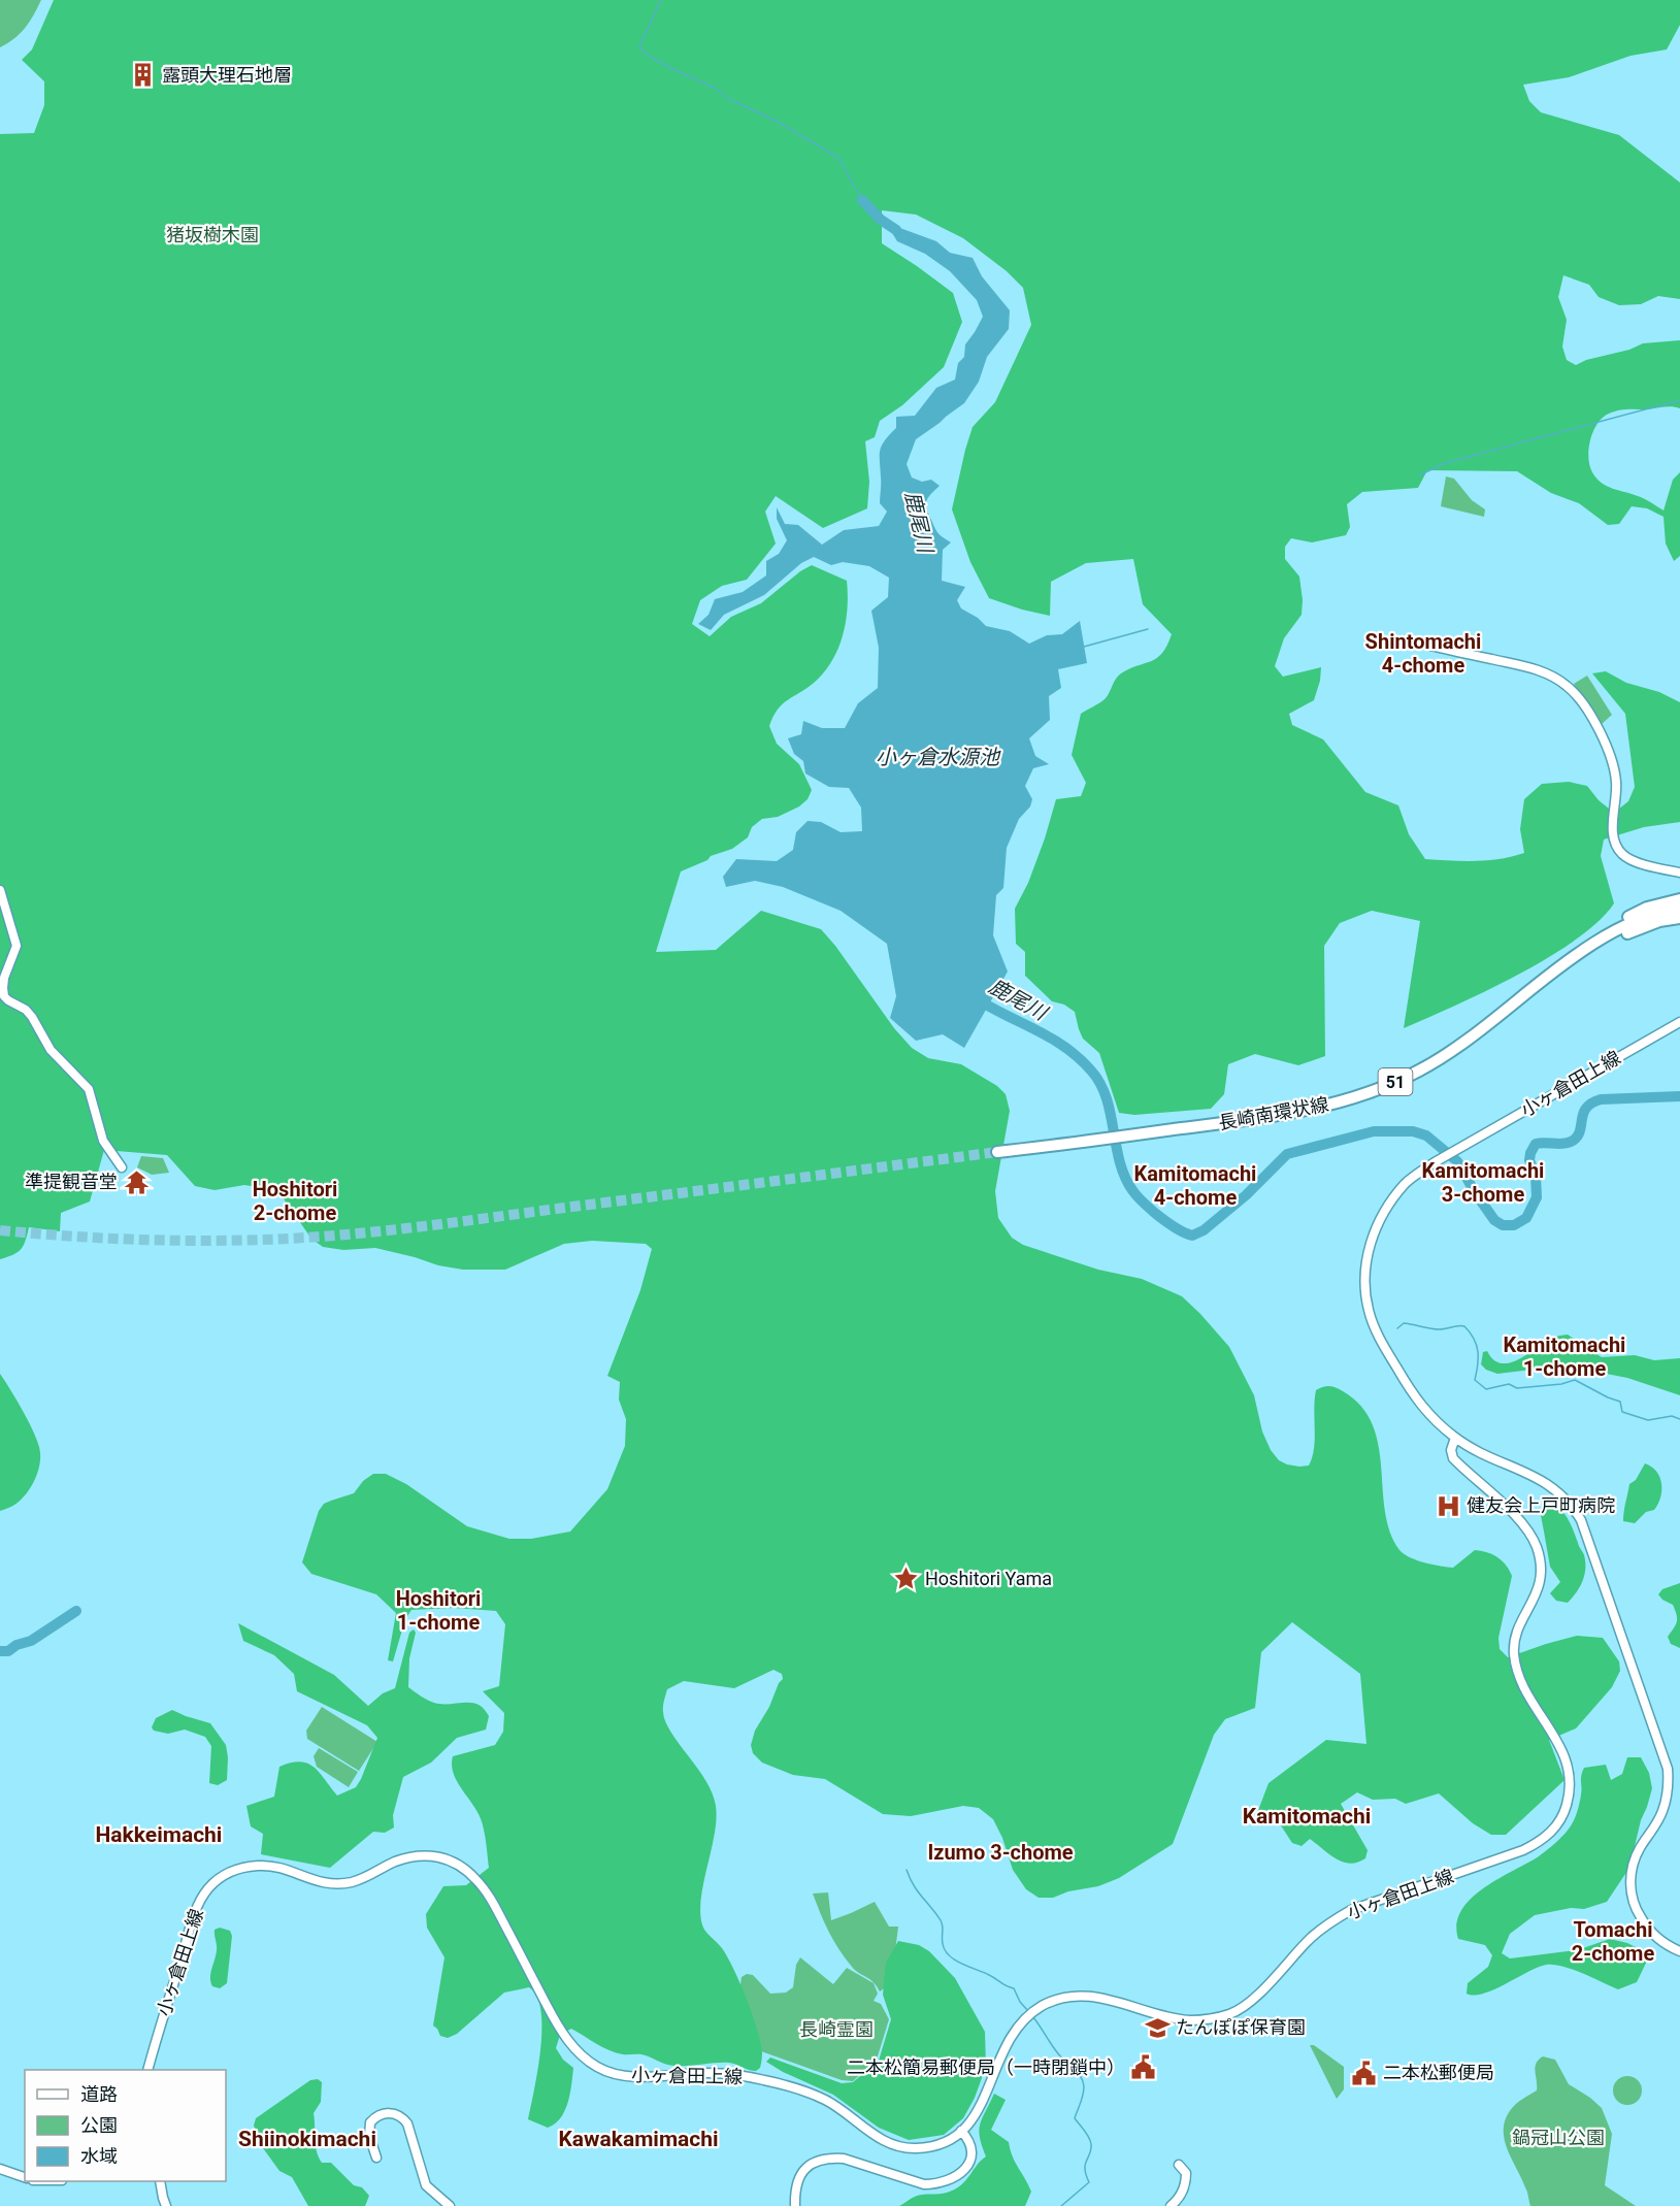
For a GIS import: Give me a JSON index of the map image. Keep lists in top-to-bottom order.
{
  "streets": {
    "highway": ["51", "長崎南環状線"],
    "main road": ["小ヶ倉田上線"]
  },
  "crossings": [
    ["51", "長崎南環状線"]
  ],
  "districts": [
    "Shintomachi 4-chome",
    "Kamitomachi 3-chome",
    "Kamitomachi 4-chome",
    "Hoshitori 2-chome",
    "Kamitomachi 1-chome",
    "Hoshitori 1-chome",
    "Kamitomachi",
    "Hakkeimachi",
    "Izumo 3-chome",
    "Tomachi 2-chome",
    "Shiinokimachi",
    "Kawakamimachi"
  ],
  "water": ["鹿尾川", "小ヶ倉水源池"],
  "parks": ["猪坂樹木園", "長崎霊園", "鍋冠山公園"],
  "places": {
    "building": ["露頭大理石地層"],
    "temple": ["準提観音堂"],
    "hospital": ["健友会上戸町病院"],
    "place": ["Hoshitori Yama"],
    "school or university": ["たんぽぽ保育園"],
    "public building": ["二本松簡易郵便局（一時閉鎖中）", "二本松郵便局"]
  },
  "legend": ["道路", "公園", "水域"]
}
